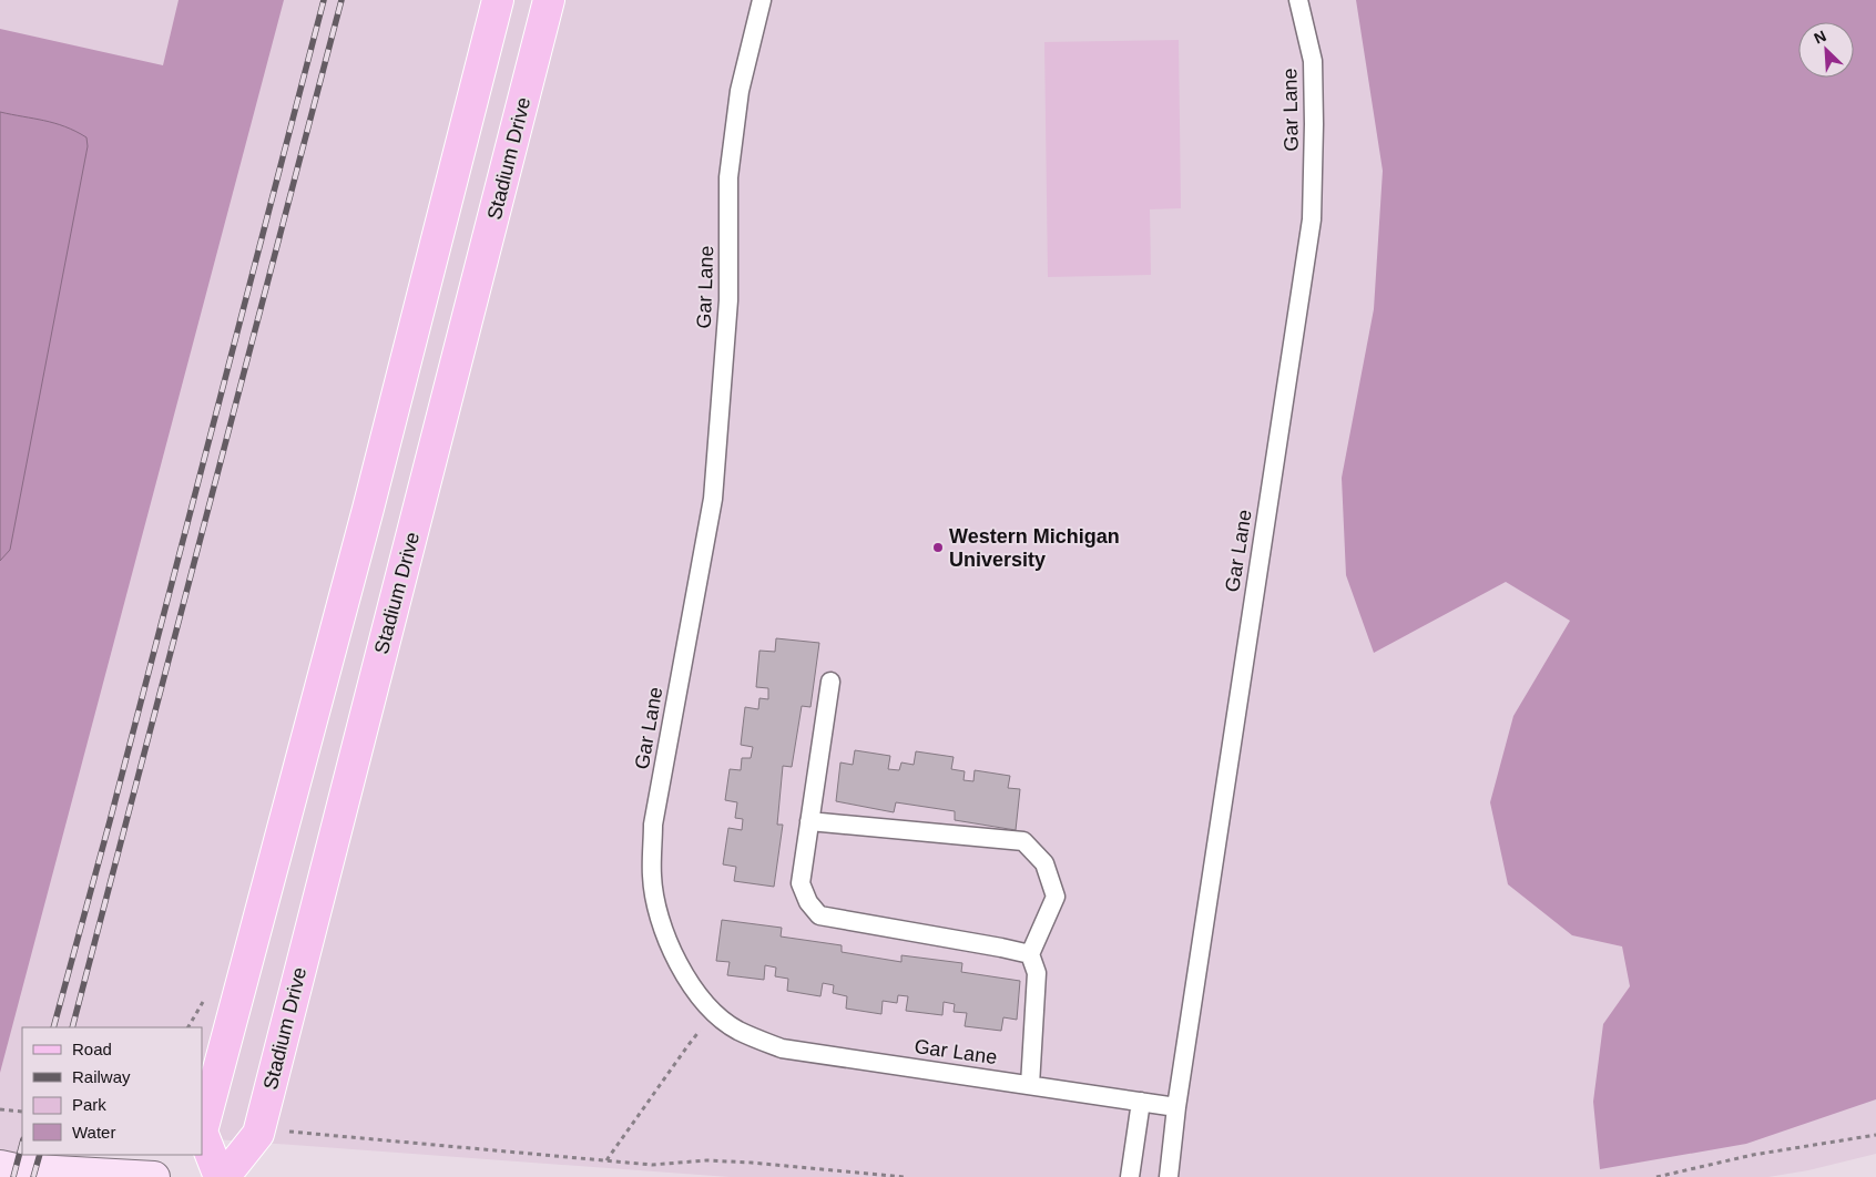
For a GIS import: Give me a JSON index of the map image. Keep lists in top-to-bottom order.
{
  "streets": {
    "main road": ["Stadium Drive"],
    "lane": ["Gar Lane"]
  },
  "places": ["Western Michigan University"],
  "legend": [
    "Road",
    "Railway",
    "Park",
    "Water"
  ],
  "north": "top left"
}
